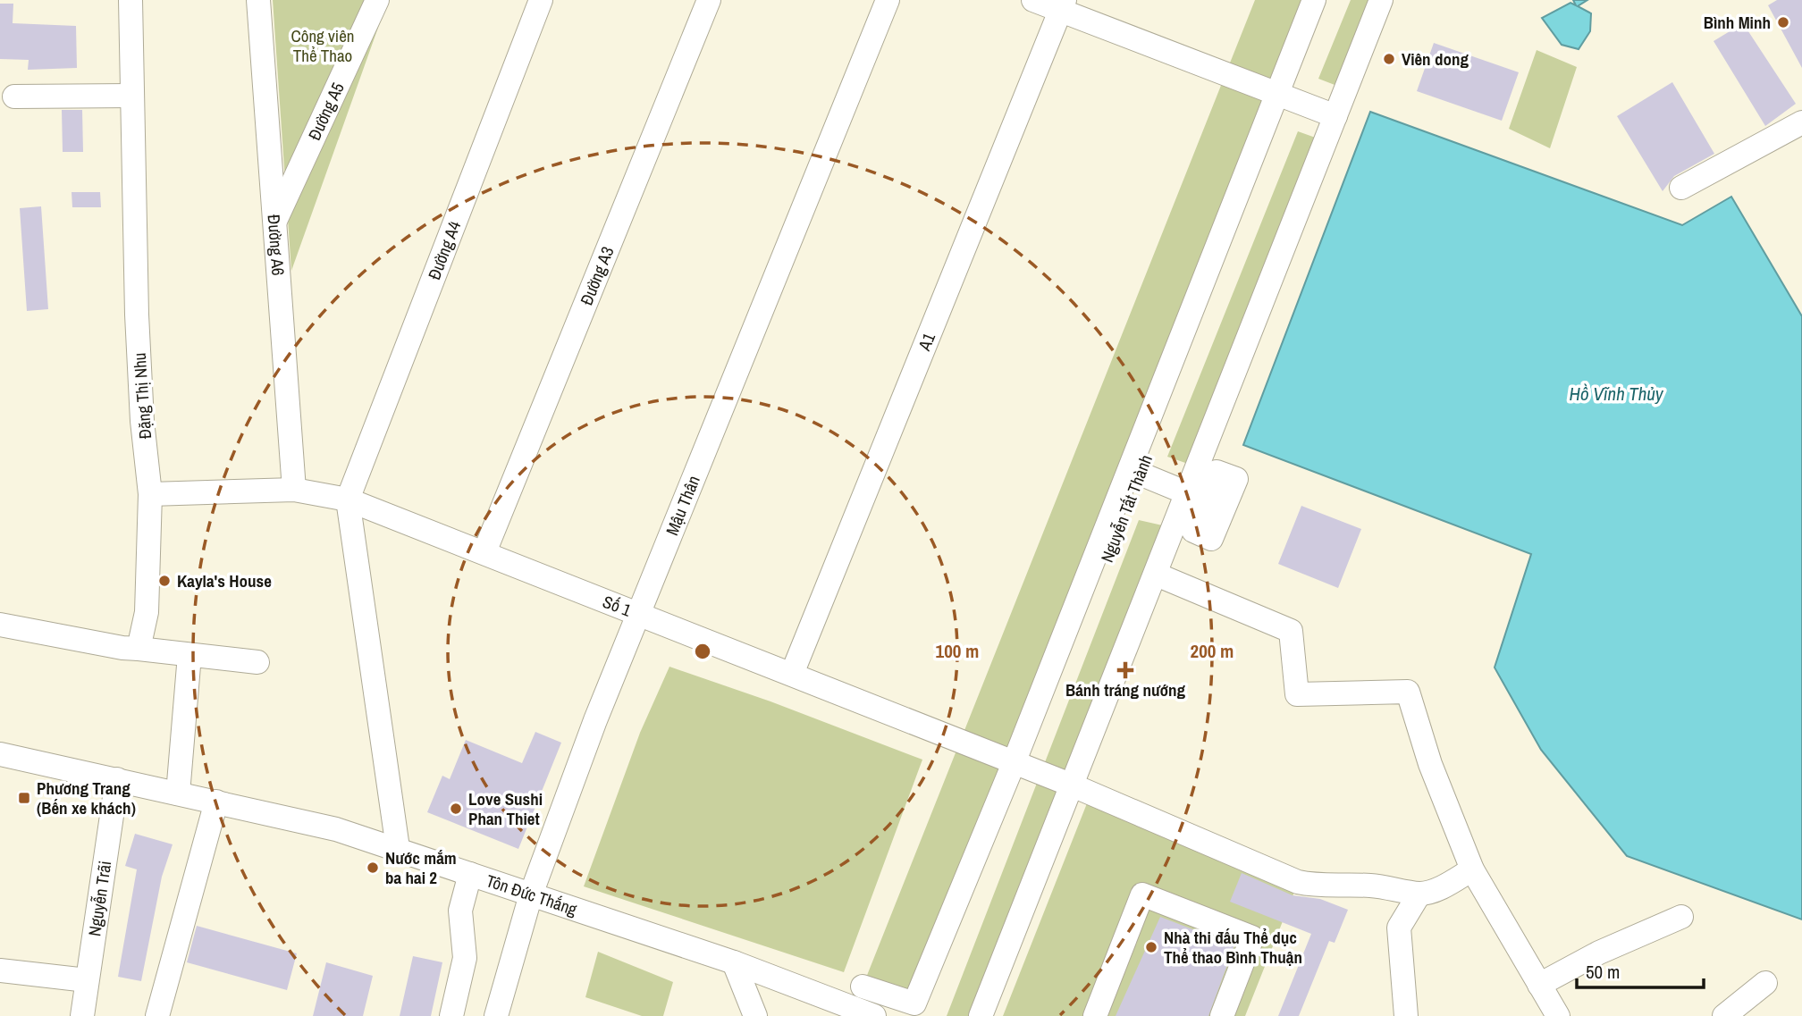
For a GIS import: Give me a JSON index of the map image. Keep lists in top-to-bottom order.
{
  "streets": {
    "street": [
      "Đường A5",
      "Đường A6",
      "Đường A4",
      "Đường A3",
      "A1",
      "Đặng Thị Nhu",
      "Mậu Thân",
      "Nguyễn Tất Thành",
      "Số 1",
      "Tôn Đức Thắng",
      "Nguyễn Trãi"
    ]
  },
  "crossings": [
    ["Đường A5", "Đường A6"],
    ["Đường A6", "Số 1"],
    ["Đường A4", "Số 1"],
    ["Đường A3", "Số 1"],
    ["A1", "Số 1"],
    ["Đặng Thị Nhu", "Số 1"],
    ["Mậu Thân", "Số 1"],
    ["Mậu Thân", "Tôn Đức Thắng"],
    ["Nguyễn Tất Thành", "Số 1"],
    ["Tôn Đức Thắng", "Nguyễn Trãi"]
  ],
  "water": ["Hồ Vĩnh Thủy"],
  "parks": ["Công viên Thể Thao"],
  "places": {
    "other": [
      "Bình Minh",
      "Viên dong",
      "Kayla's House",
      "Love Sushi Phan Thiet",
      "Nước mắm ba hai 2",
      "Nhà thi đấu Thể dục Thể thao Bình Thuận"
    ],
    "health": ["Bánh tráng nướng"],
    "transit": ["Phương Trang (Bến xe khách)"]
  },
  "scale_bar": "50 m",
  "rings": ["100 m", "200 m"]
}
